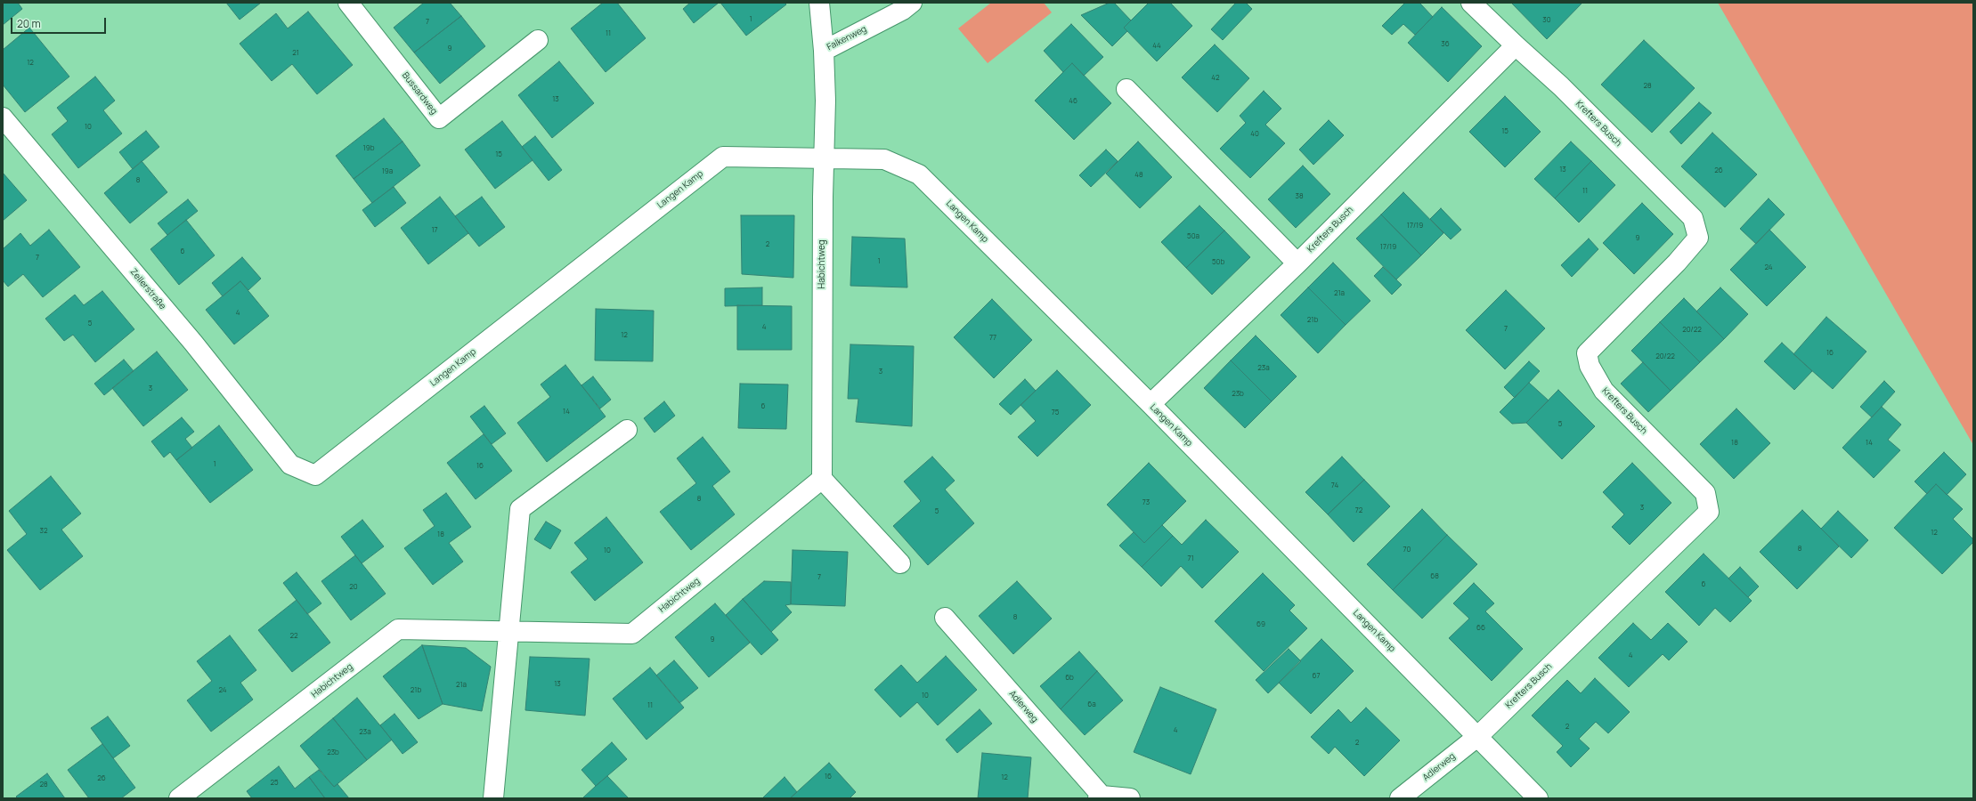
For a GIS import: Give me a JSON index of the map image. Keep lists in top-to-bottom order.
{
  "streets": {
    "street": [
      "Falkenweg",
      "Bussardweg",
      "Krefters Busch",
      "Langen Kamp",
      "Habichtweg",
      "Zellerstraße",
      "Adlerweg"
    ]
  },
  "crossings": [
    ["Falkenweg", "Habichtweg"],
    ["Krefters Busch", "Langen Kamp"],
    ["Krefters Busch", "Adlerweg"],
    ["Langen Kamp", "Habichtweg"],
    ["Langen Kamp", "Zellerstraße"],
    ["Langen Kamp", "Adlerweg"]
  ],
  "house_numbers": [
    "1",
    "30",
    "7",
    "11",
    "36",
    "44",
    "9",
    "21",
    "12",
    "42",
    "28",
    "13",
    "46",
    "10",
    "15",
    "40",
    "19b",
    "15",
    "13",
    "26",
    "19a",
    "48",
    "8",
    "11",
    "38",
    "17/19",
    "17",
    "50a",
    "9",
    "2",
    "17/19",
    "6",
    "7",
    "1",
    "50b",
    "24",
    "21a",
    "4",
    "21b",
    "5",
    "4",
    "7",
    "20/22",
    "12",
    "77",
    "16",
    "20/22",
    "23a",
    "3",
    "3",
    "23b",
    "6",
    "14",
    "75",
    "5",
    "18",
    "14",
    "1",
    "16",
    "74",
    "8",
    "73",
    "3",
    "72",
    "5",
    "32",
    "12",
    "18",
    "8",
    "70",
    "10",
    "71",
    "68",
    "7",
    "6",
    "20",
    "8",
    "69",
    "66",
    "22",
    "9",
    "4",
    "67",
    "6b",
    "13",
    "21a",
    "24",
    "21b",
    "10",
    "6a",
    "11",
    "2",
    "4",
    "23a",
    "2",
    "23b",
    "16",
    "12",
    "26",
    "25",
    "28"
  ],
  "scale_bar": "20 m"
}
